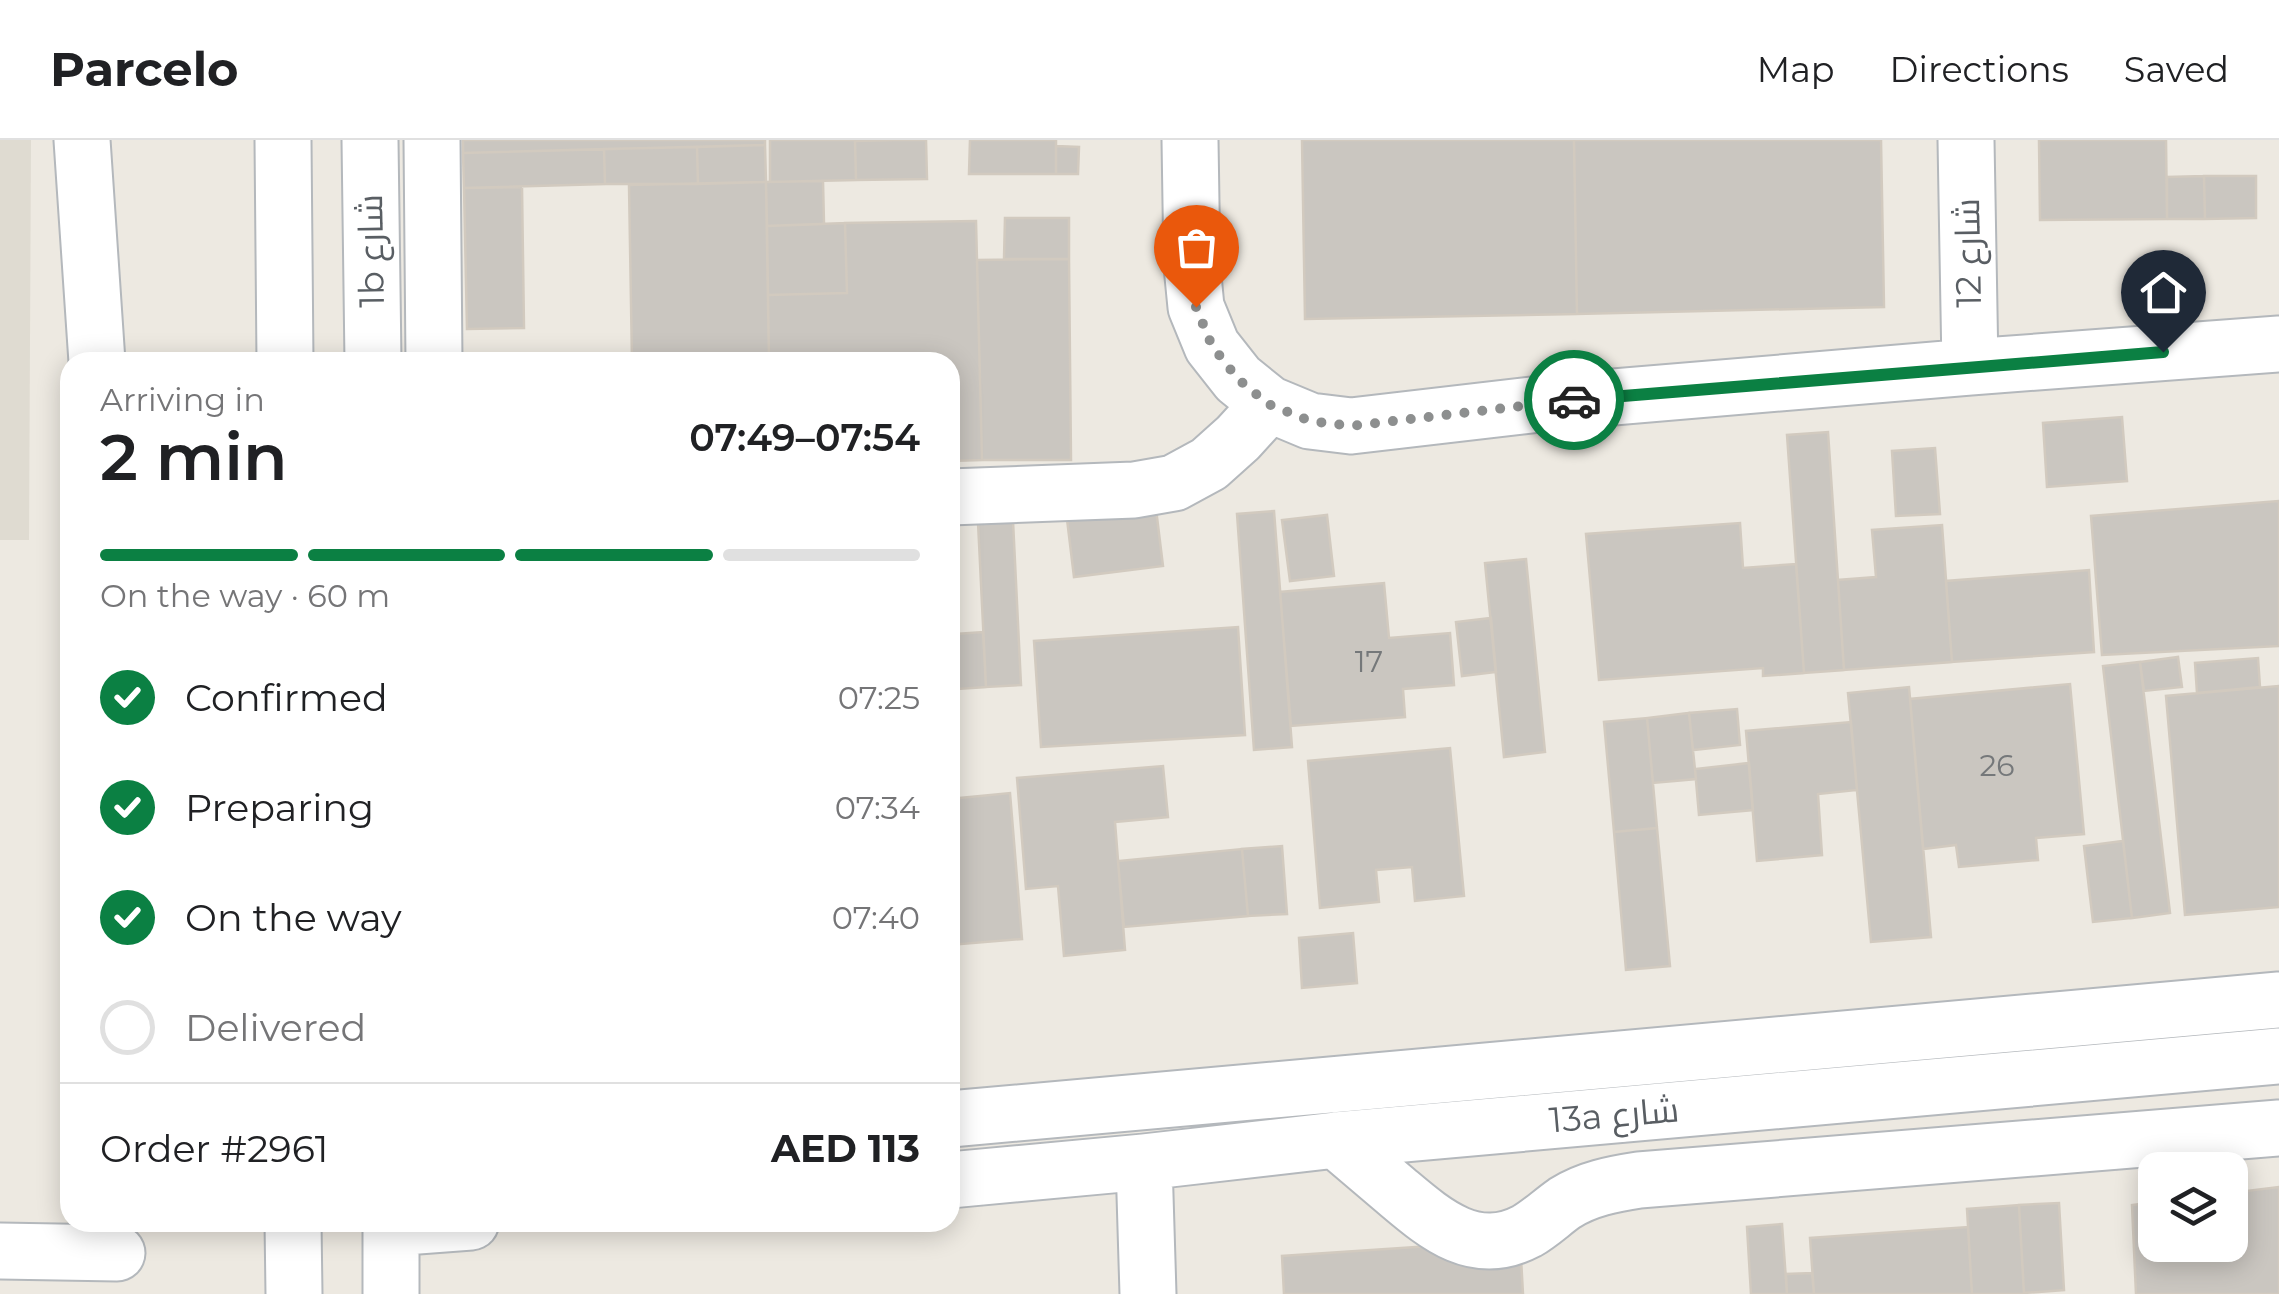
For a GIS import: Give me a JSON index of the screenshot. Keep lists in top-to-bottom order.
{
  "streets": {
    "street": ["1b شارع", "شارع 12", "13a شارع"]
  },
  "house_numbers": ["17", "26"],
  "page": {
    "header": "Parcelo",
    "nav": ["Map", "Directions", "Saved"],
    "heading": ["2 min", "Arriving in", "07:49–07:54"],
    "panel": ["Order #2961", "AED 113"],
    "bar": "On the way · 60 m",
    "list": [
      ["Confirmed", "07:25"],
      ["Preparing", "07:34"],
      ["On the way", "07:40"],
      "Delivered"
    ]
  }
}
